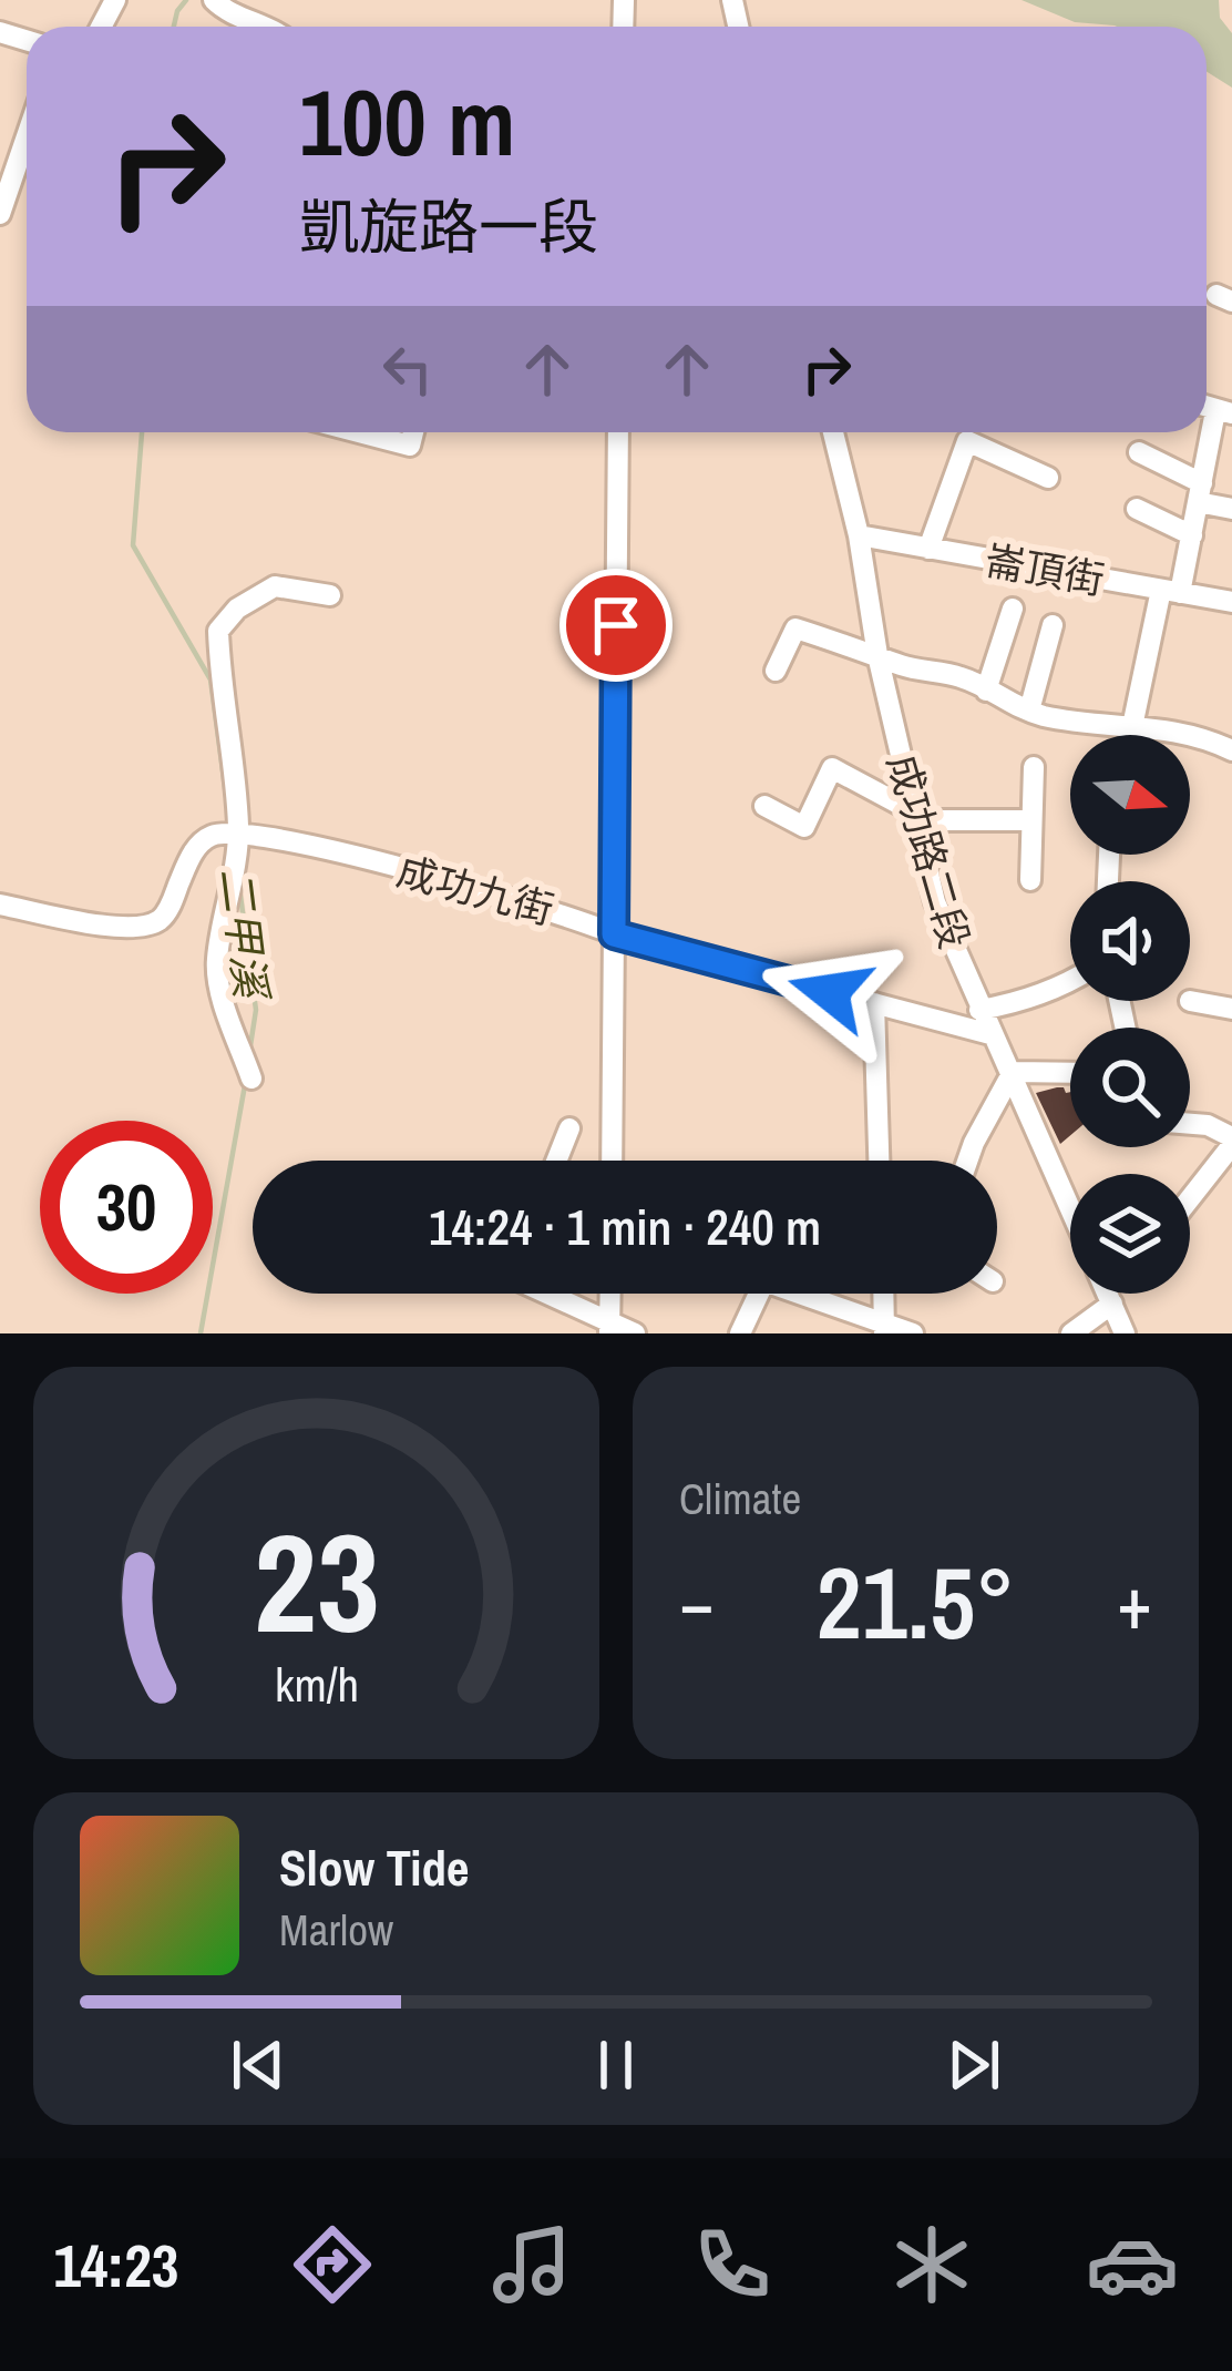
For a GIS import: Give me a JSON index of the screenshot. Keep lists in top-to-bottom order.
{
  "streets": {
    "street": ["崙頂街", "成功路二段", "成功九街"]
  },
  "crossings": [
    ["崙頂街", "成功路二段"],
    ["成功路二段", "成功九街"]
  ],
  "water": ["二甲溪"],
  "north": "right",
  "page": {
    "turn": ["100 m", "凱旋路一段"],
    "limit": "30",
    "trip": "14:24 · 1 min · 240 m",
    "tile": "Climate",
    "heat": ["−", "21.5°", "+"],
    "song": ["Slow Tide", "Marlow"],
    "tabs": "14:23",
    "gauge": ["23", "km/h"]
  }
}
